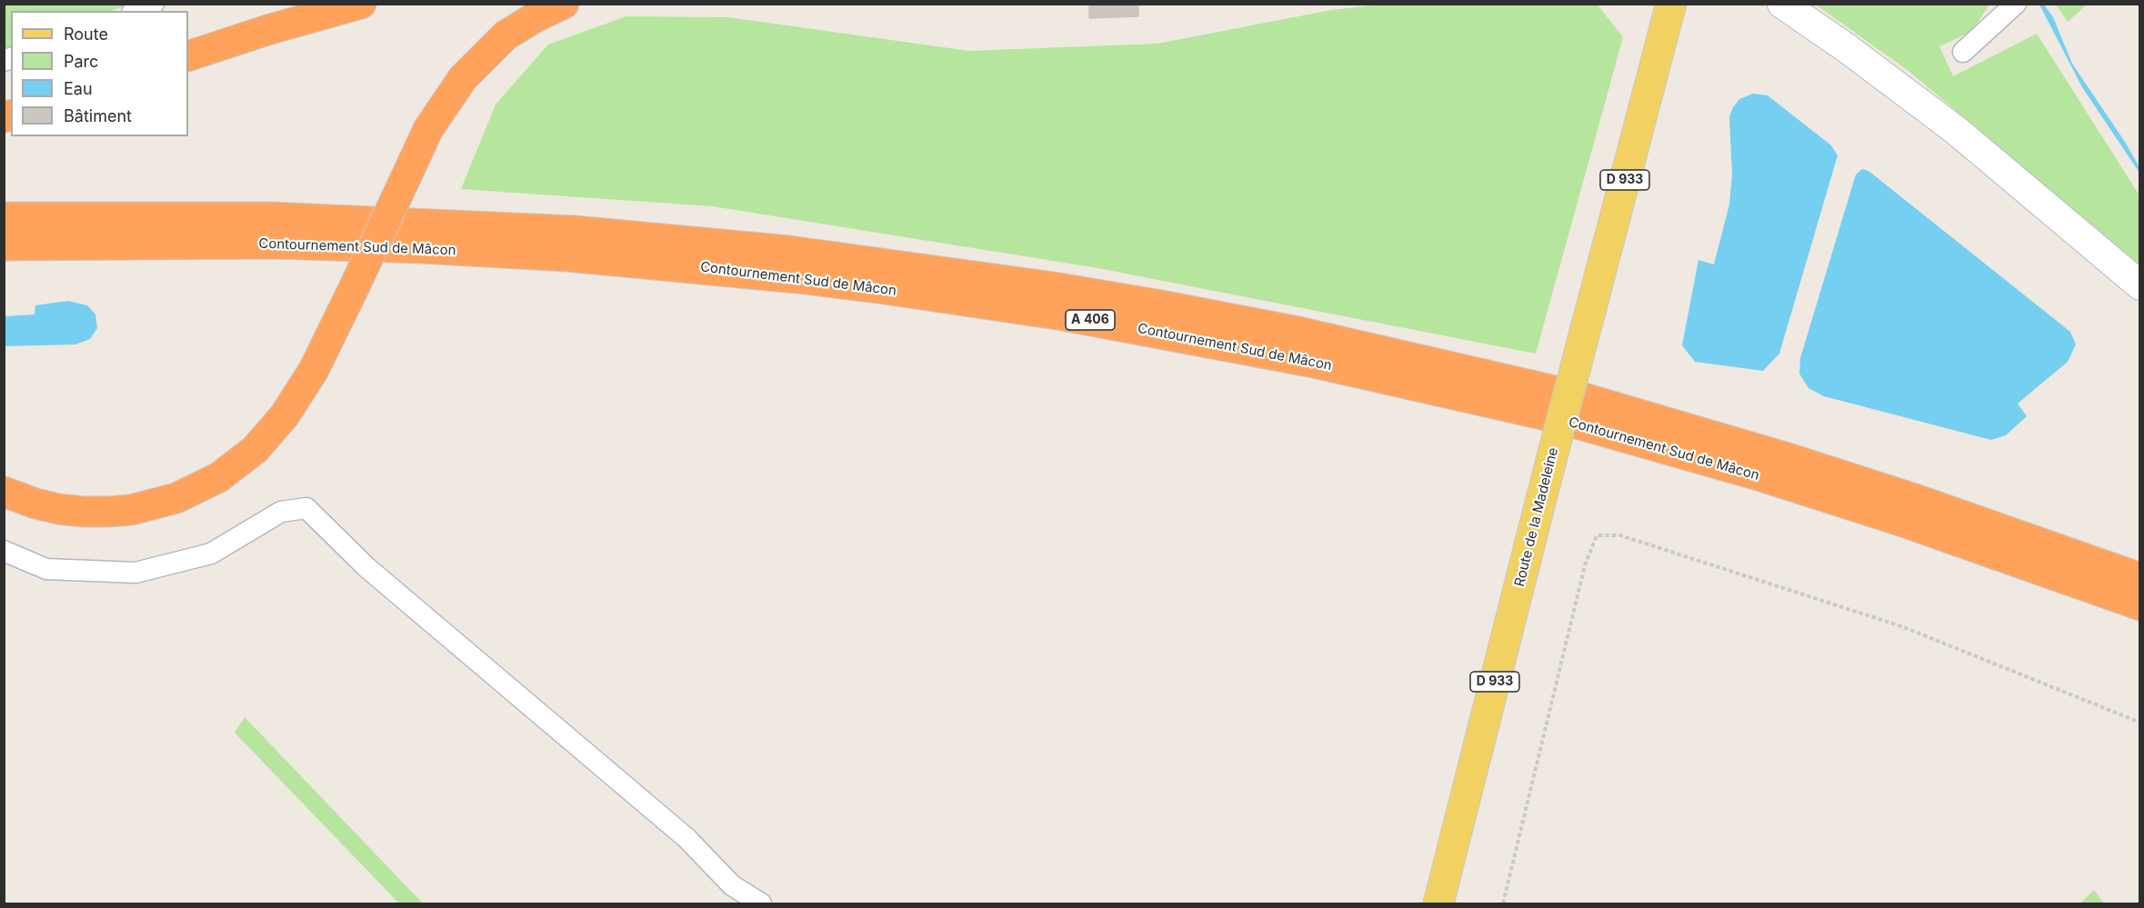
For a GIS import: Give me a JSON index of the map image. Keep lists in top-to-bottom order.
{
  "streets": {
    "highway": ["Contournement Sud de Mâcon", "A 406"],
    "main road": ["D 933", "Route de la Madeleine"]
  },
  "legend": [
    "Route",
    "Parc",
    "Eau",
    "Bâtiment"
  ]
}
